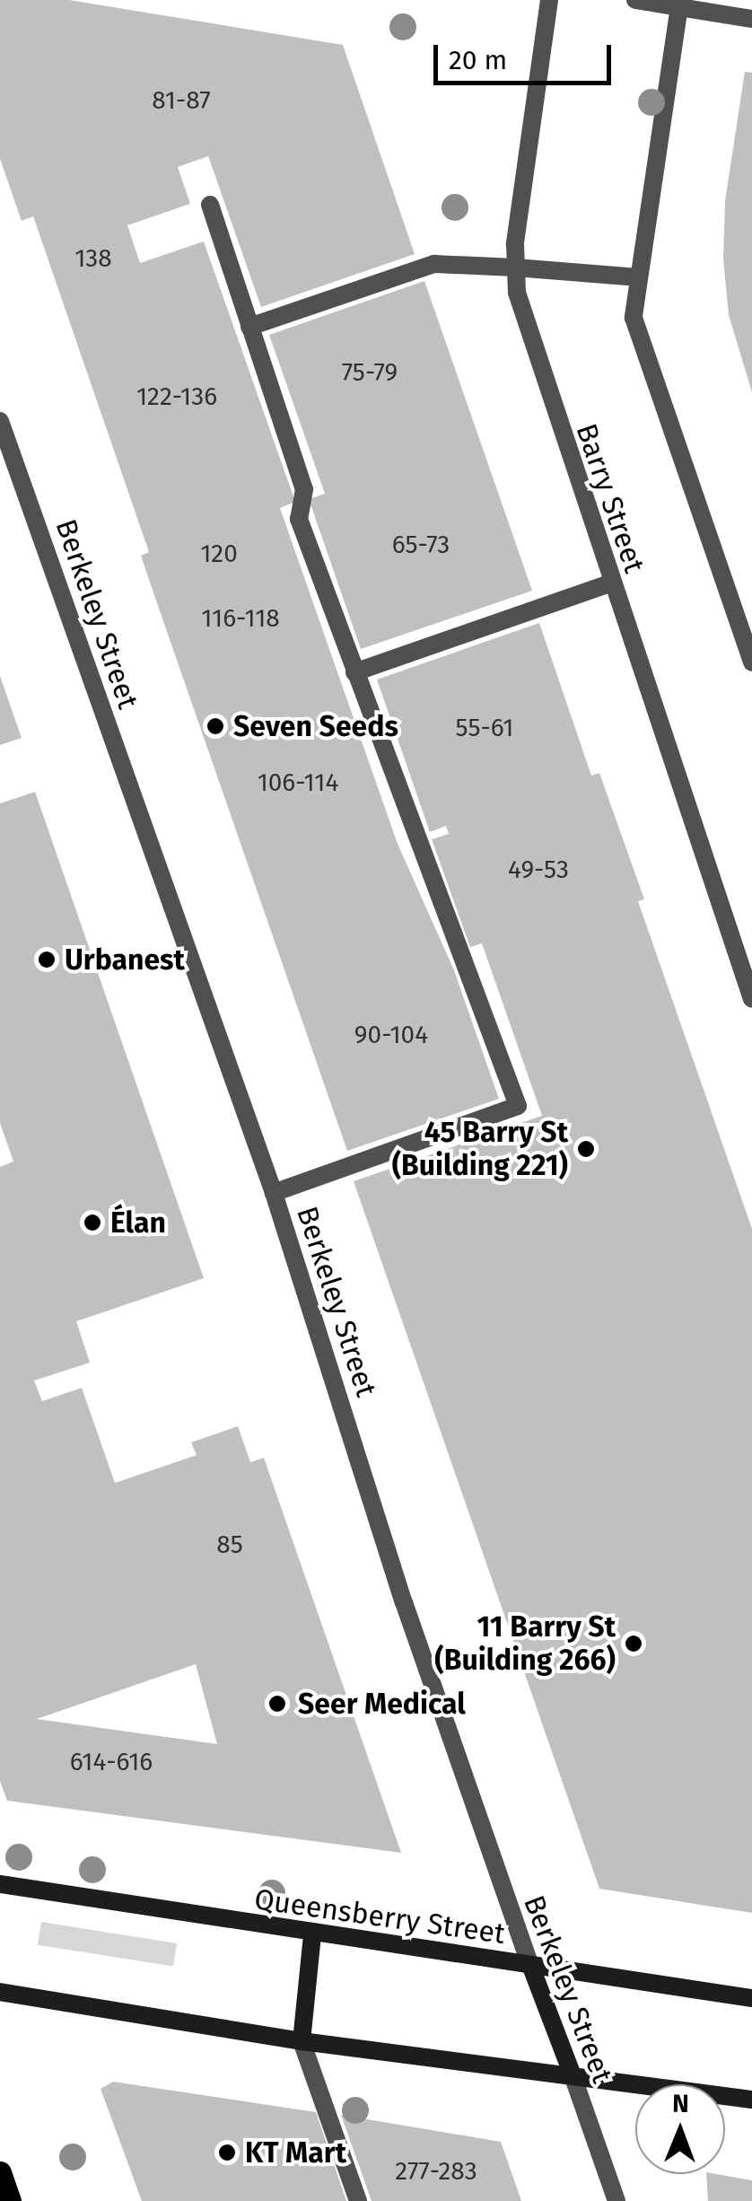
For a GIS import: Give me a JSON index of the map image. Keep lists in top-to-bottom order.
{
  "streets": {
    "main road": ["Berkeley Street", "Queensberry Street"],
    "street": ["Barry Street"]
  },
  "crossings": [
    ["Berkeley Street", "Queensberry Street"]
  ],
  "places": [
    "Seven Seeds",
    "Urbanest",
    "45 Barry St (Building 221)",
    "Élan",
    "11 Barry St (Building 266)",
    "Seer Medical",
    "KT Mart"
  ],
  "house_numbers": [
    "81-87",
    "138",
    "75-79",
    "122-136",
    "65-73",
    "120",
    "116-118",
    "55-61",
    "106-114",
    "49-53",
    "90-104",
    "85",
    "614-616",
    "277-283"
  ],
  "scale_bar": "20 m",
  "north": "top"
}
